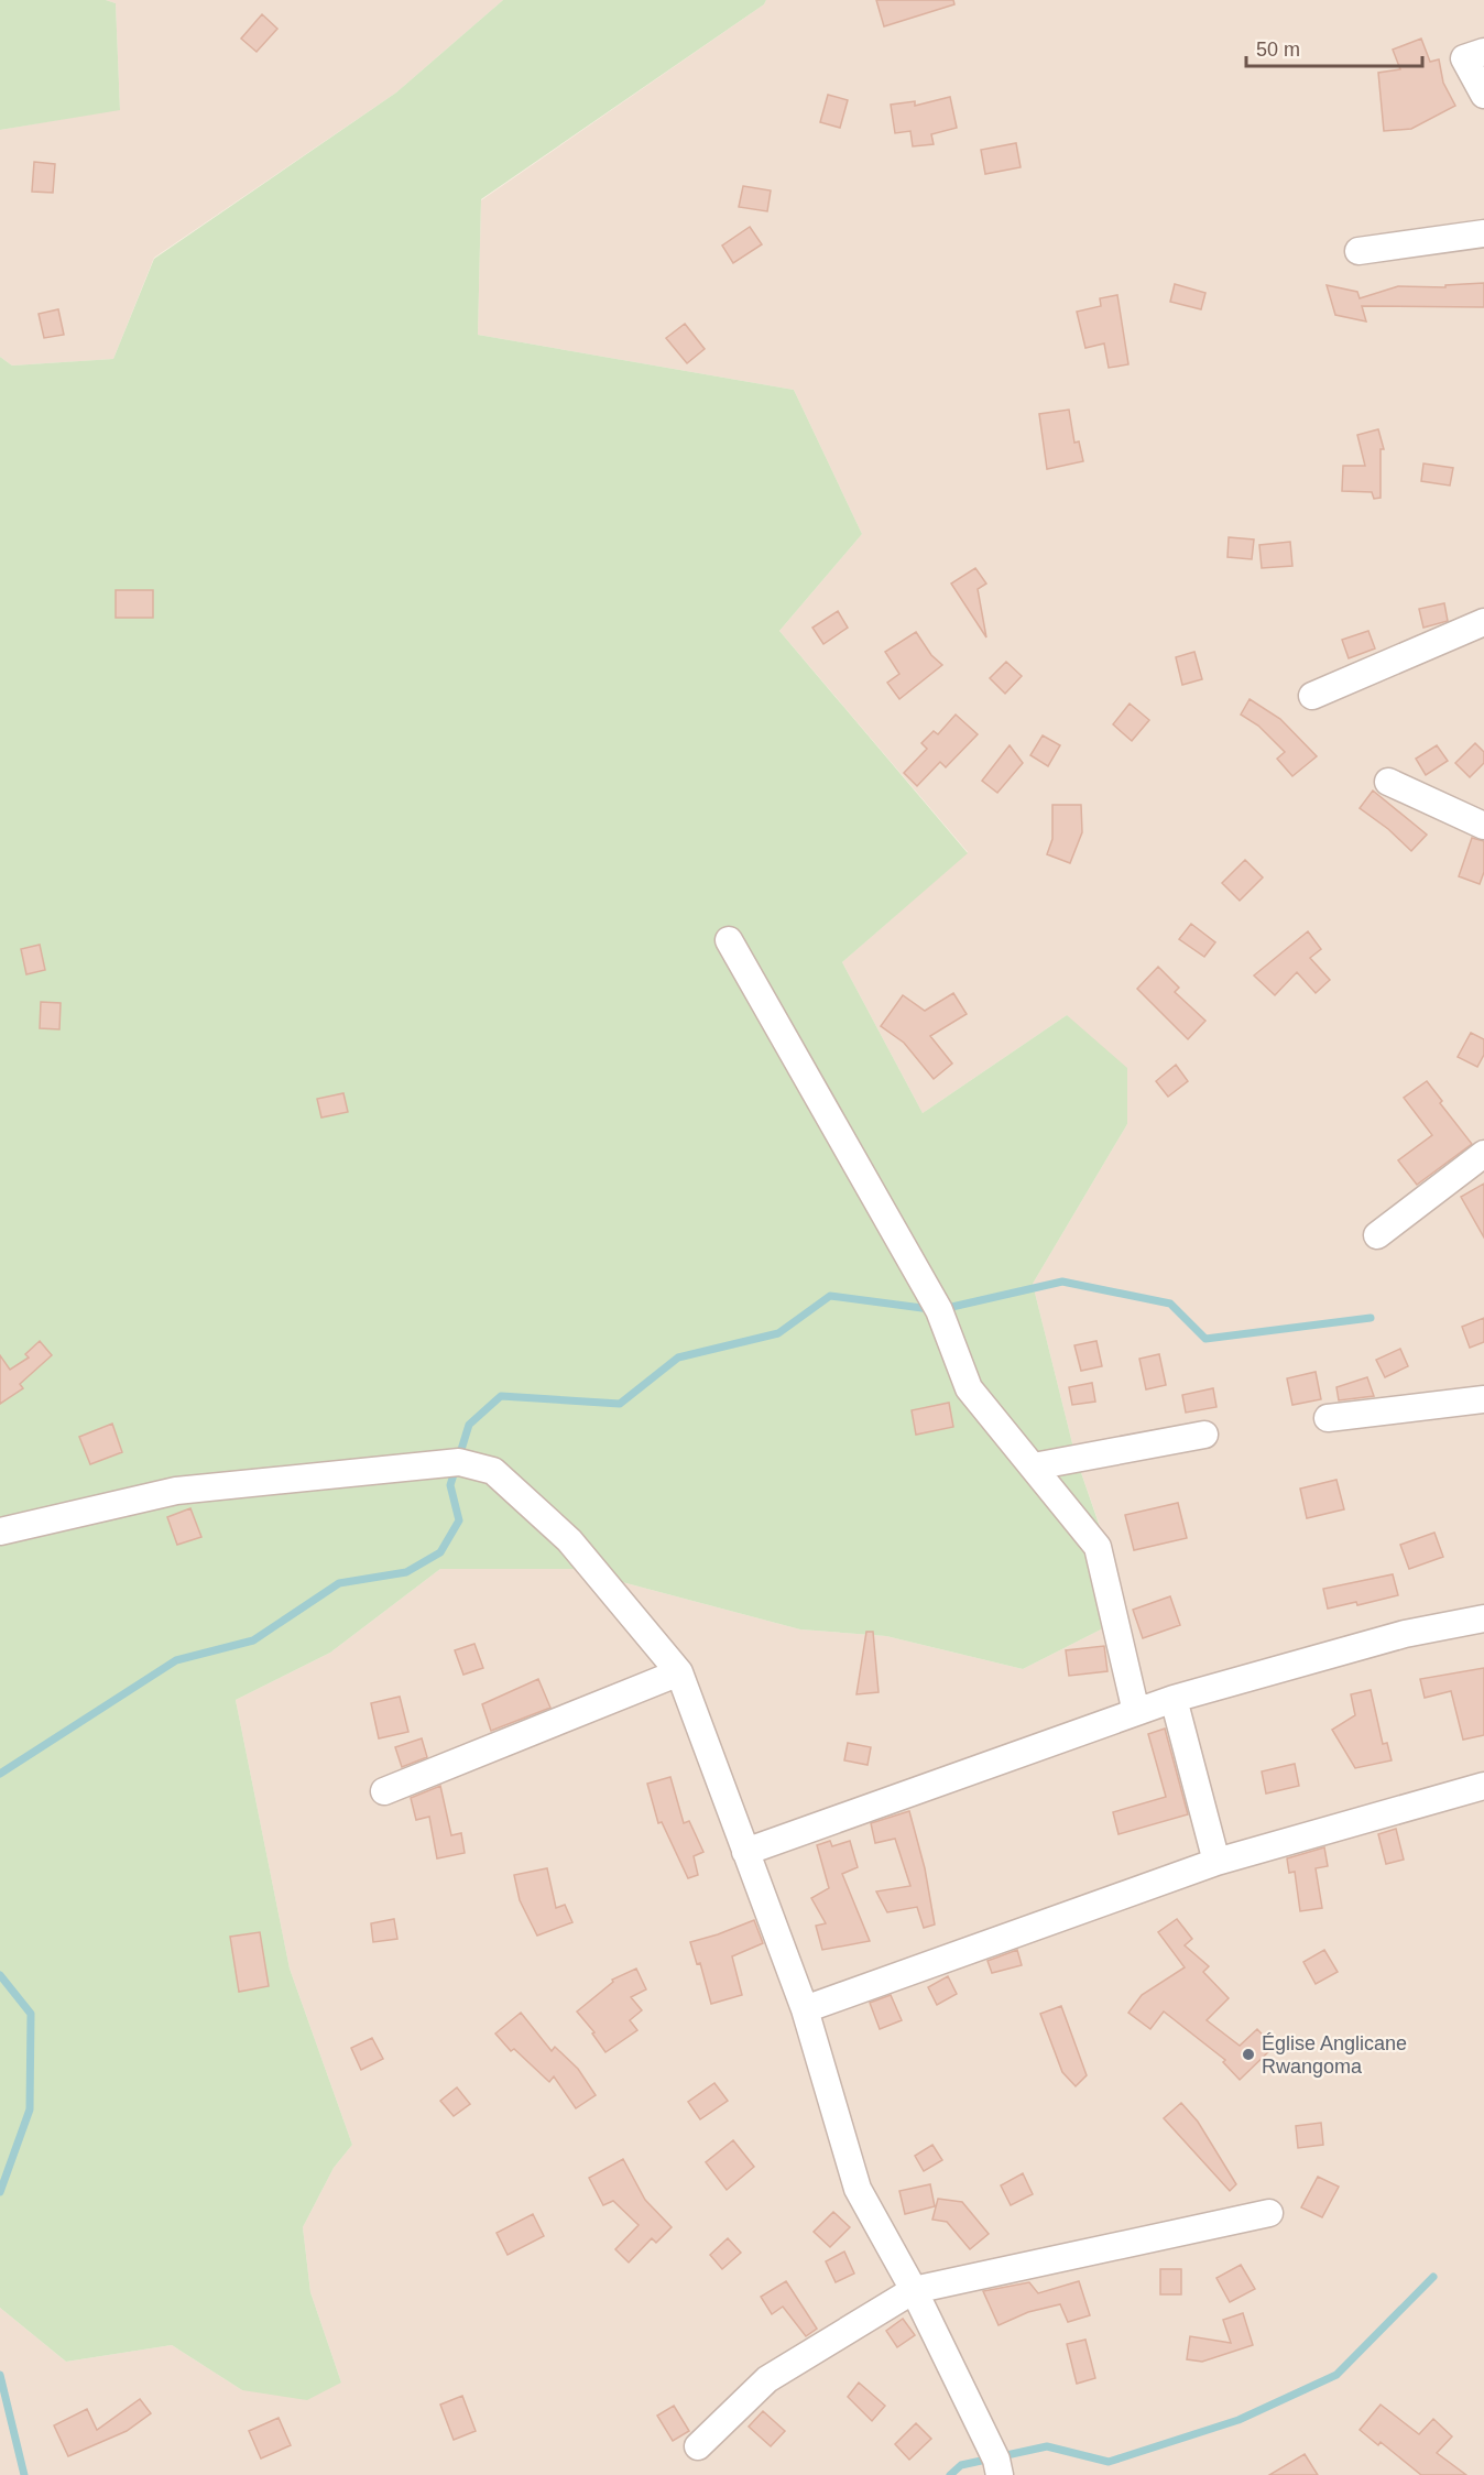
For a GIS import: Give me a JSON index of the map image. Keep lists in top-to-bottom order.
{
  "places": ["Église Anglicane Rwangoma"],
  "scale_bar": "50 m"
}
